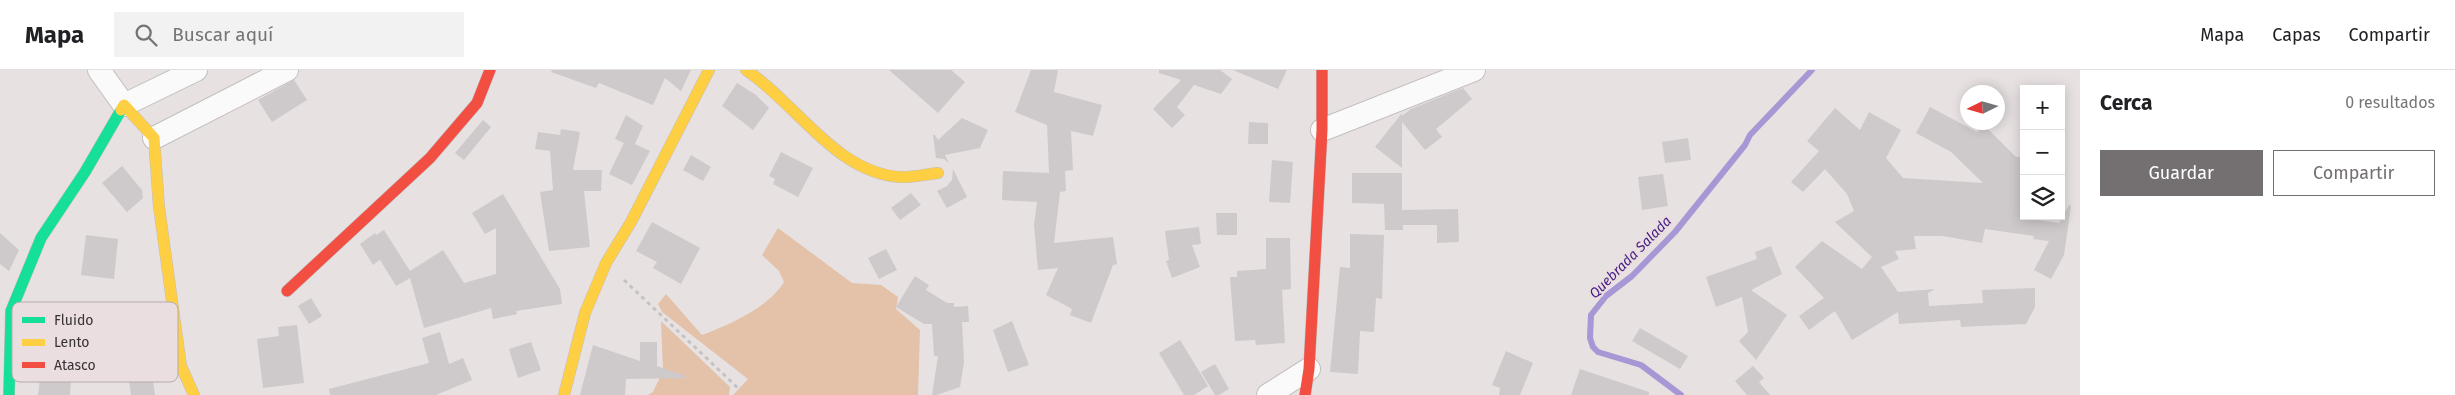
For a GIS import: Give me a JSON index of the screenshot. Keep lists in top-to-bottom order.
{
  "water": ["Quebrada Salada"],
  "legend": ["Fluido", "Lento", "Atasco"],
  "north": "left",
  "page": {
    "header": "Mapa",
    "search": "Buscar aquí",
    "nav": ["Mapa", "Capas", "Compartir"],
    "heading": ["Cerca", "0 resultados"],
    "map_buttons": ["+", "−"],
    "buttons": ["Guardar", "Compartir"]
  }
}
